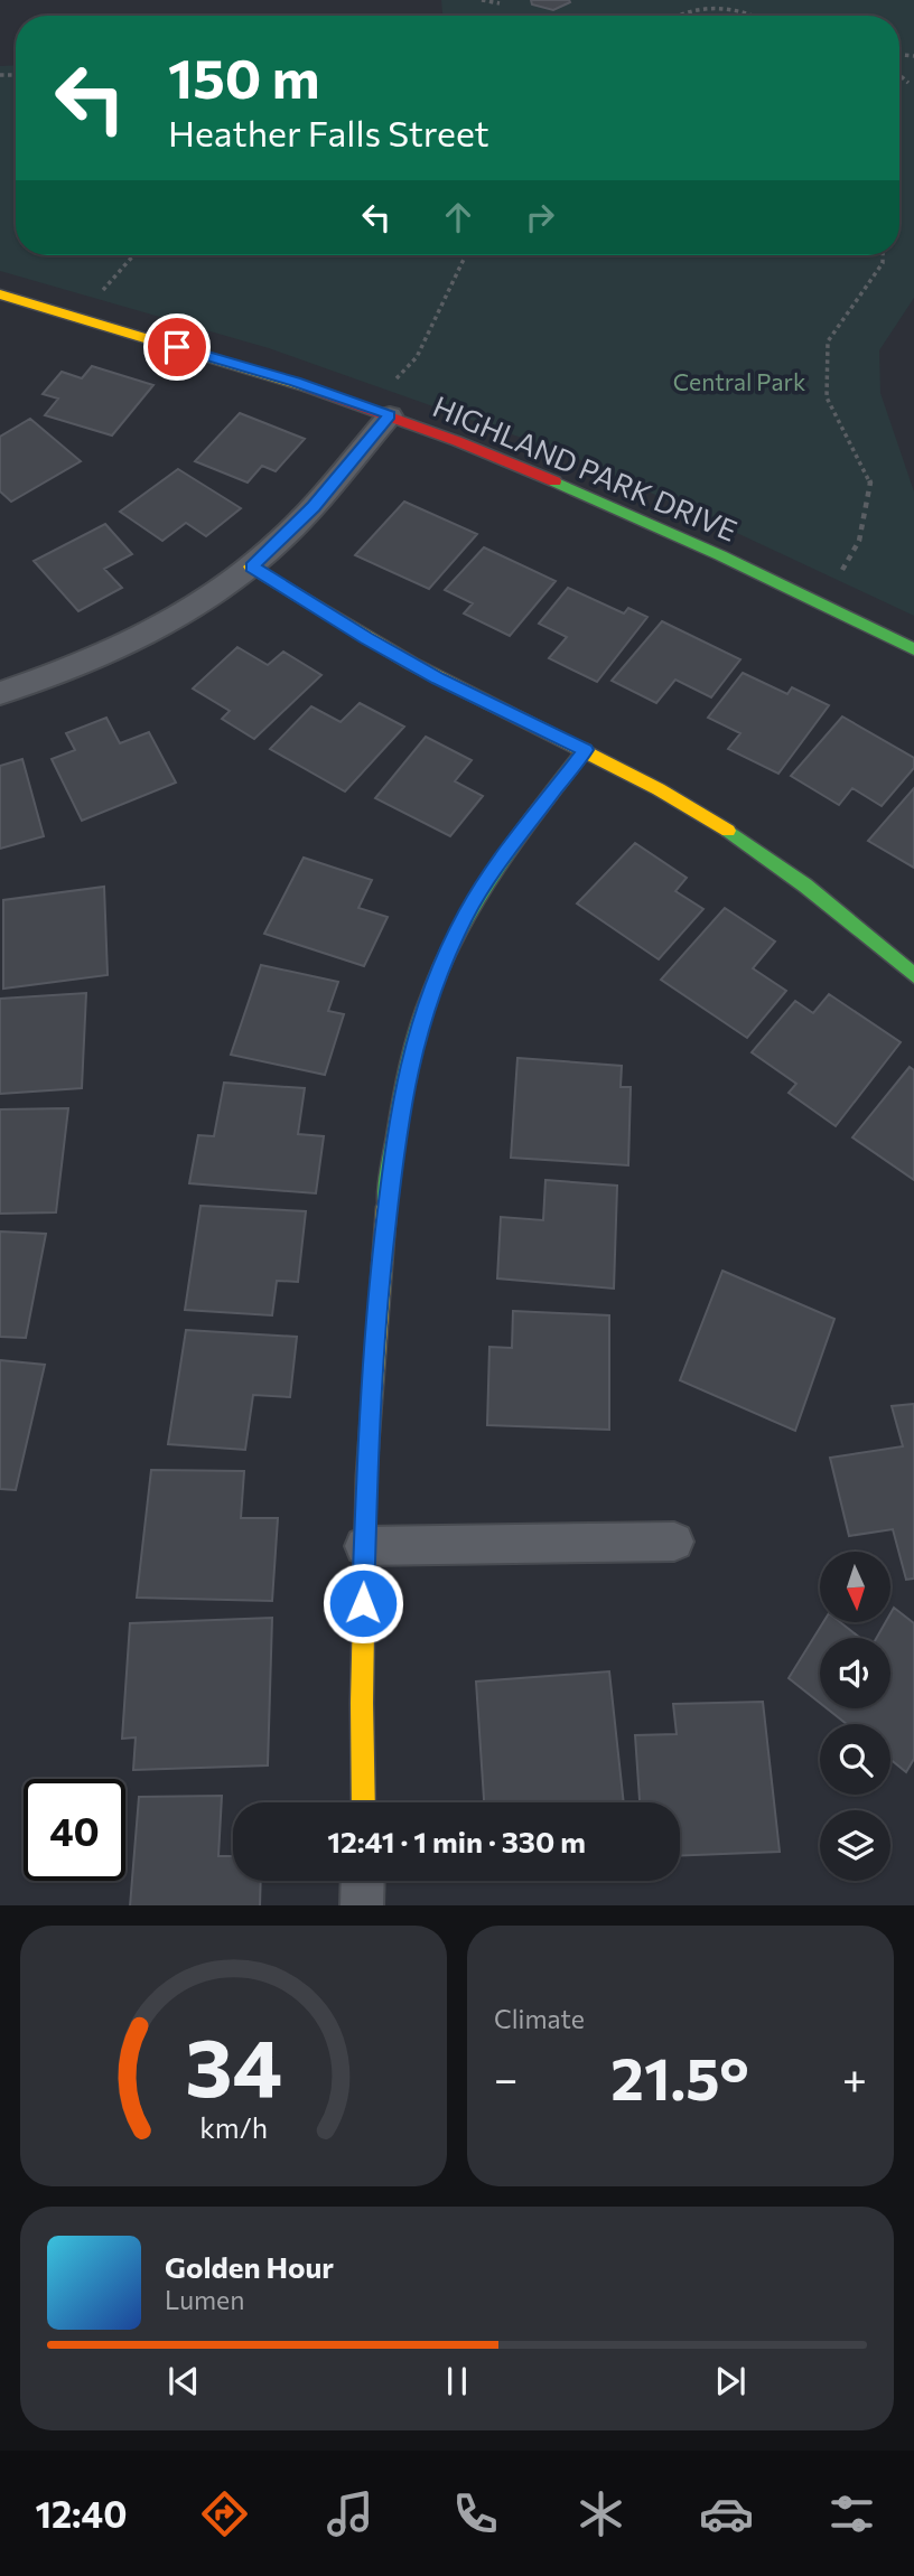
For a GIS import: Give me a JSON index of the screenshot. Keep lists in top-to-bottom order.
{
  "streets": {
    "street": ["HIGHLAND PARK DRIVE"]
  },
  "parks": ["Central Park"],
  "north": "bottom",
  "page": {
    "turn": ["150 m", "Heather Falls Street"],
    "limit": "40",
    "trip": "12:41 · 1 min · 330 m",
    "tile": "Climate",
    "heat": ["−", "21.5°", "+"],
    "song": ["Golden Hour", "Lumen"],
    "tabs": "12:40",
    "gauge": ["34", "km/h"]
  }
}
